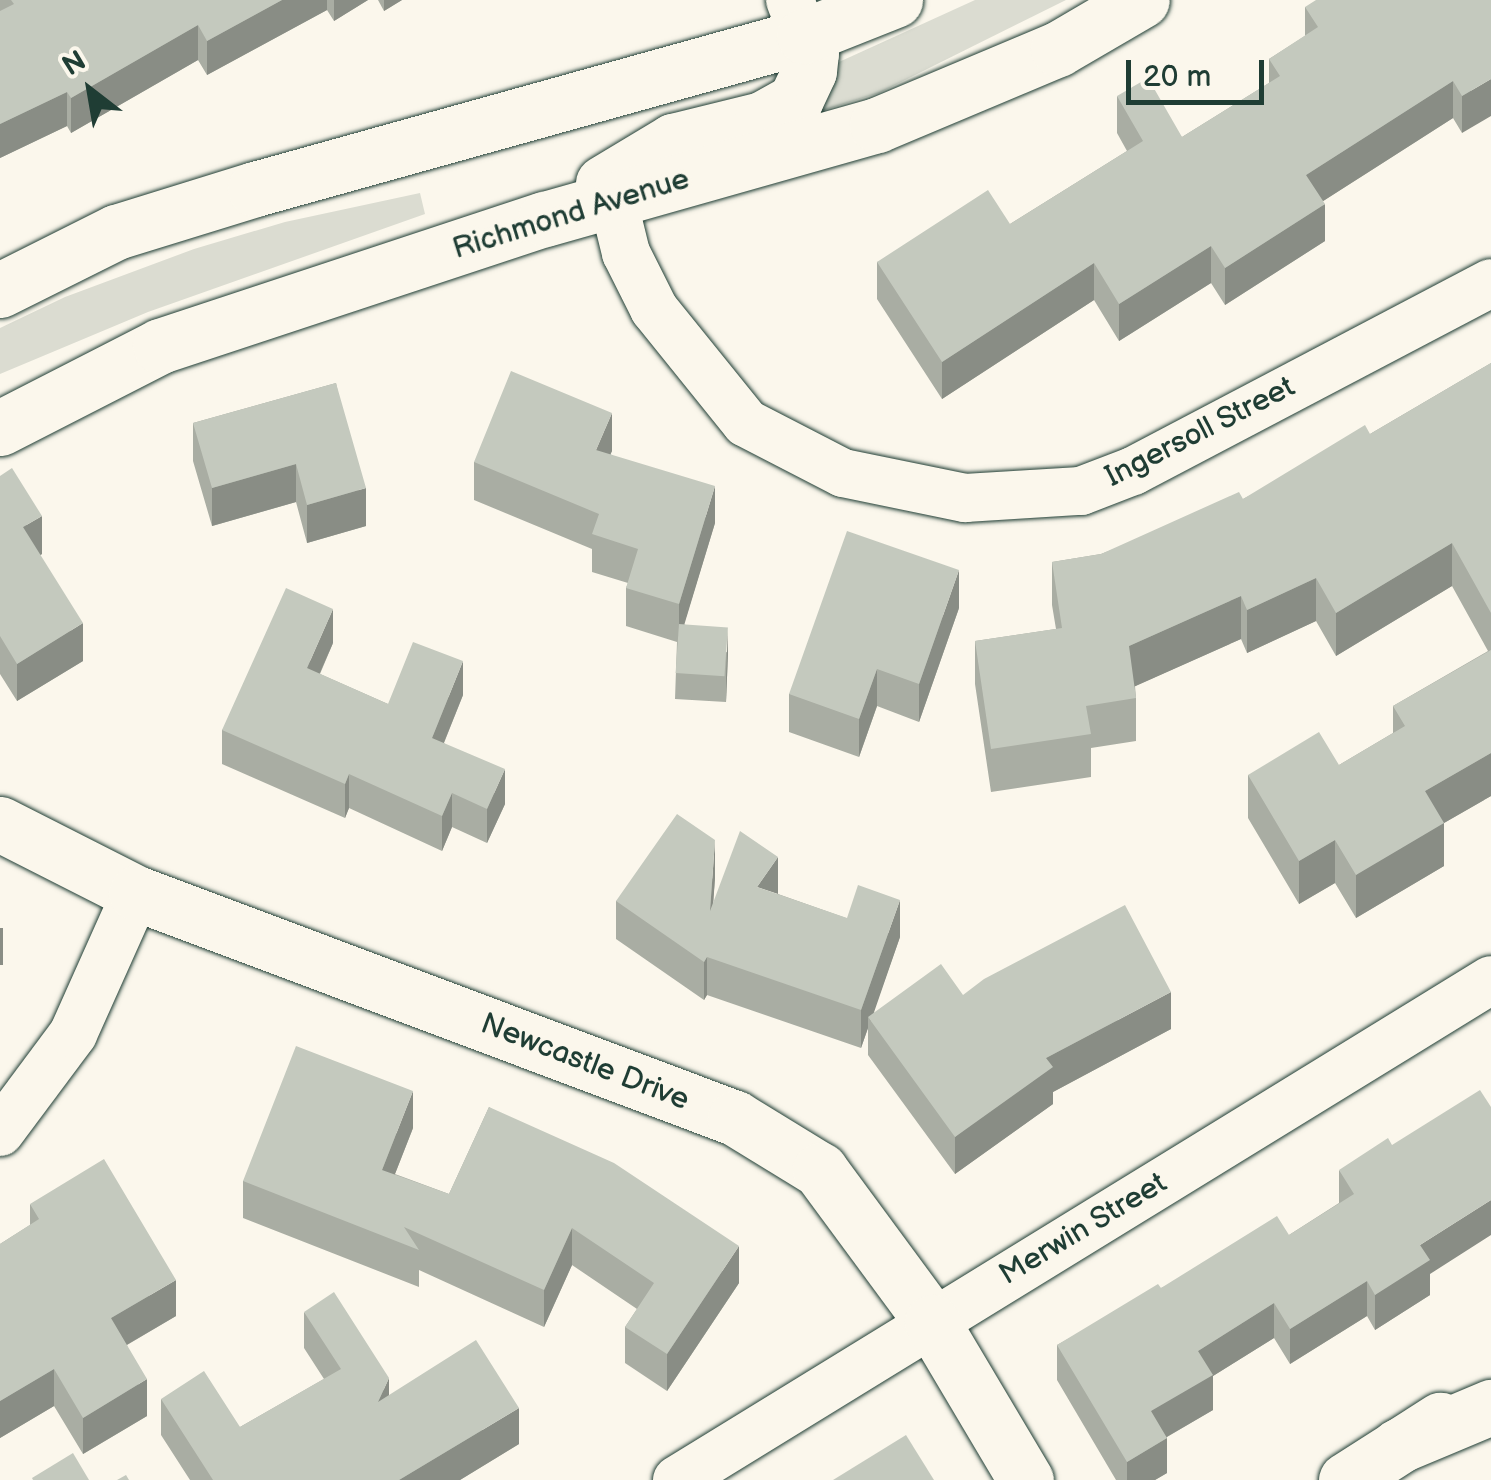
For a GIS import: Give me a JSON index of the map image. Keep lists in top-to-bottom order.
{
  "streets": {
    "main road": ["Richmond Avenue", "Newcastle Drive"],
    "street": ["Ingersoll Street", "Merwin Street"]
  },
  "crossings": [
    ["Richmond Avenue", "Ingersoll Street"],
    ["Newcastle Drive", "Merwin Street"]
  ],
  "scale_bar": "20 m",
  "north": "top left"
}
